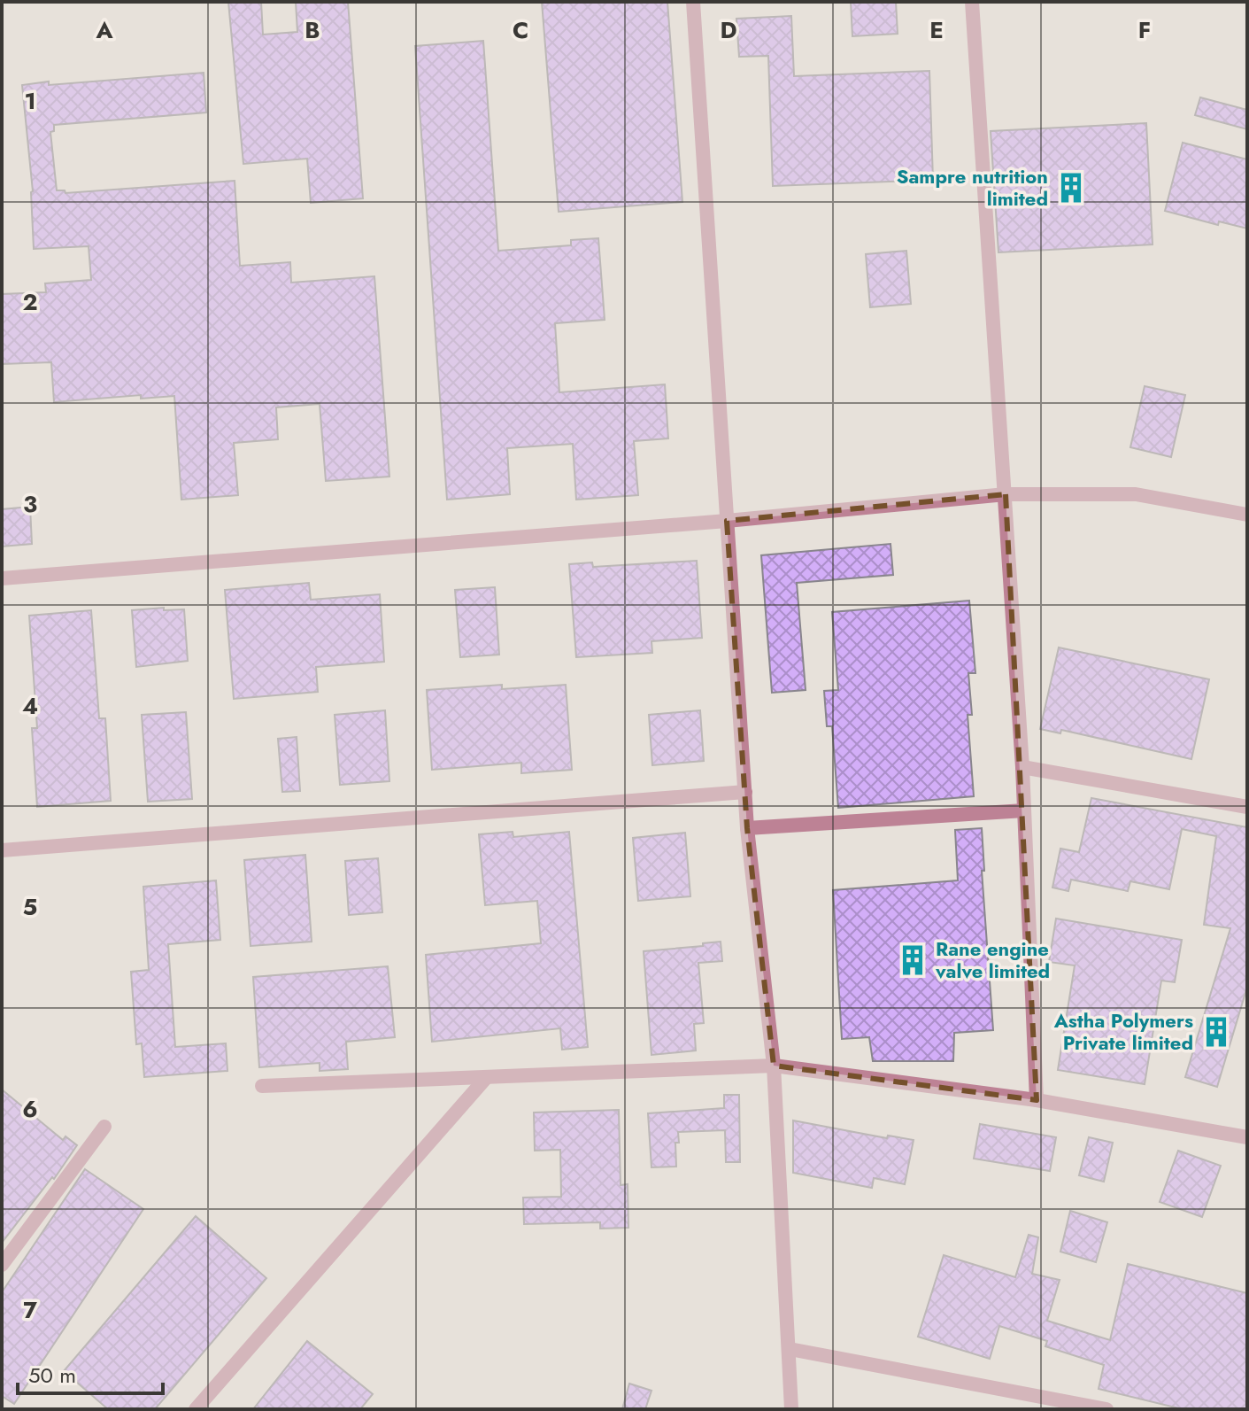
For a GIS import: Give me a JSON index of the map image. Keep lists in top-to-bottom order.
{
  "places": {
    "building": ["Sampre nutrition limited", "Rane engine valve limited", "Astha Polymers Private limited"]
  },
  "scale_bar": "50 m",
  "grid": {
    "columns": [
      "A",
      "B",
      "C",
      "D",
      "E",
      "F"
    ],
    "rows": [
      "1",
      "2",
      "3",
      "4",
      "5",
      "6",
      "7"
    ]
  }
}
